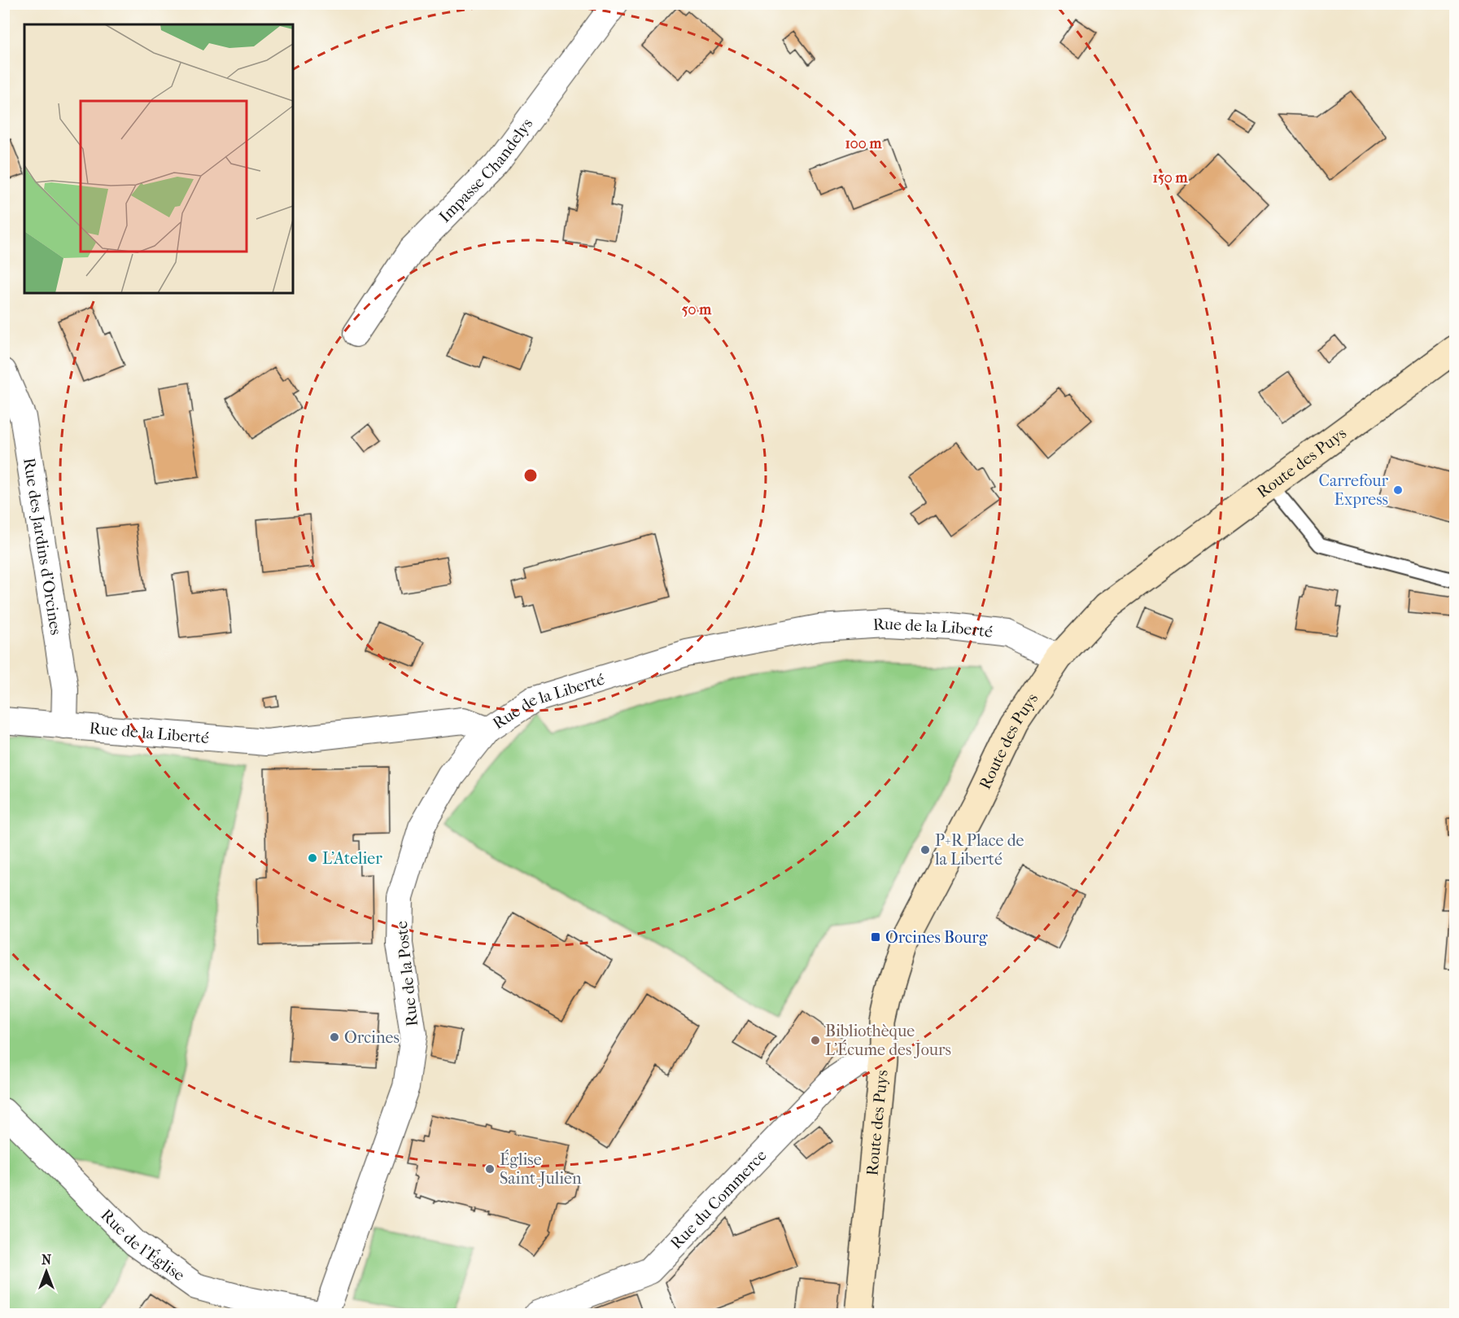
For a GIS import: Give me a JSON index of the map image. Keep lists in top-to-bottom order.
{
  "streets": {
    "main road": ["Route des Puys"],
    "street": [
      "Impasse Chandelys",
      "Rue des Jardins d'Orcines",
      "Rue de la Liberté",
      "Rue de la Poste",
      "Rue du Commerce",
      "Rue de l'Église"
    ]
  },
  "crossings": [
    ["Route des Puys", "Rue de la Liberté"],
    ["Route des Puys", "Rue du Commerce"],
    ["Rue des Jardins d'Orcines", "Rue de la Liberté"],
    ["Rue de la Liberté", "Rue de la Poste"]
  ],
  "places": {
    "other": [
      "Carrefour Express",
      "P+R Place de la Liberté",
      "L'Atelier",
      "Orcines",
      "Bibliothèque L'Écume des Jours",
      "Église Saint-Julien"
    ],
    "transit": ["Orcines Bourg"]
  },
  "north": "top",
  "rings": ["100 m", "150 m", "50 m"]
}
